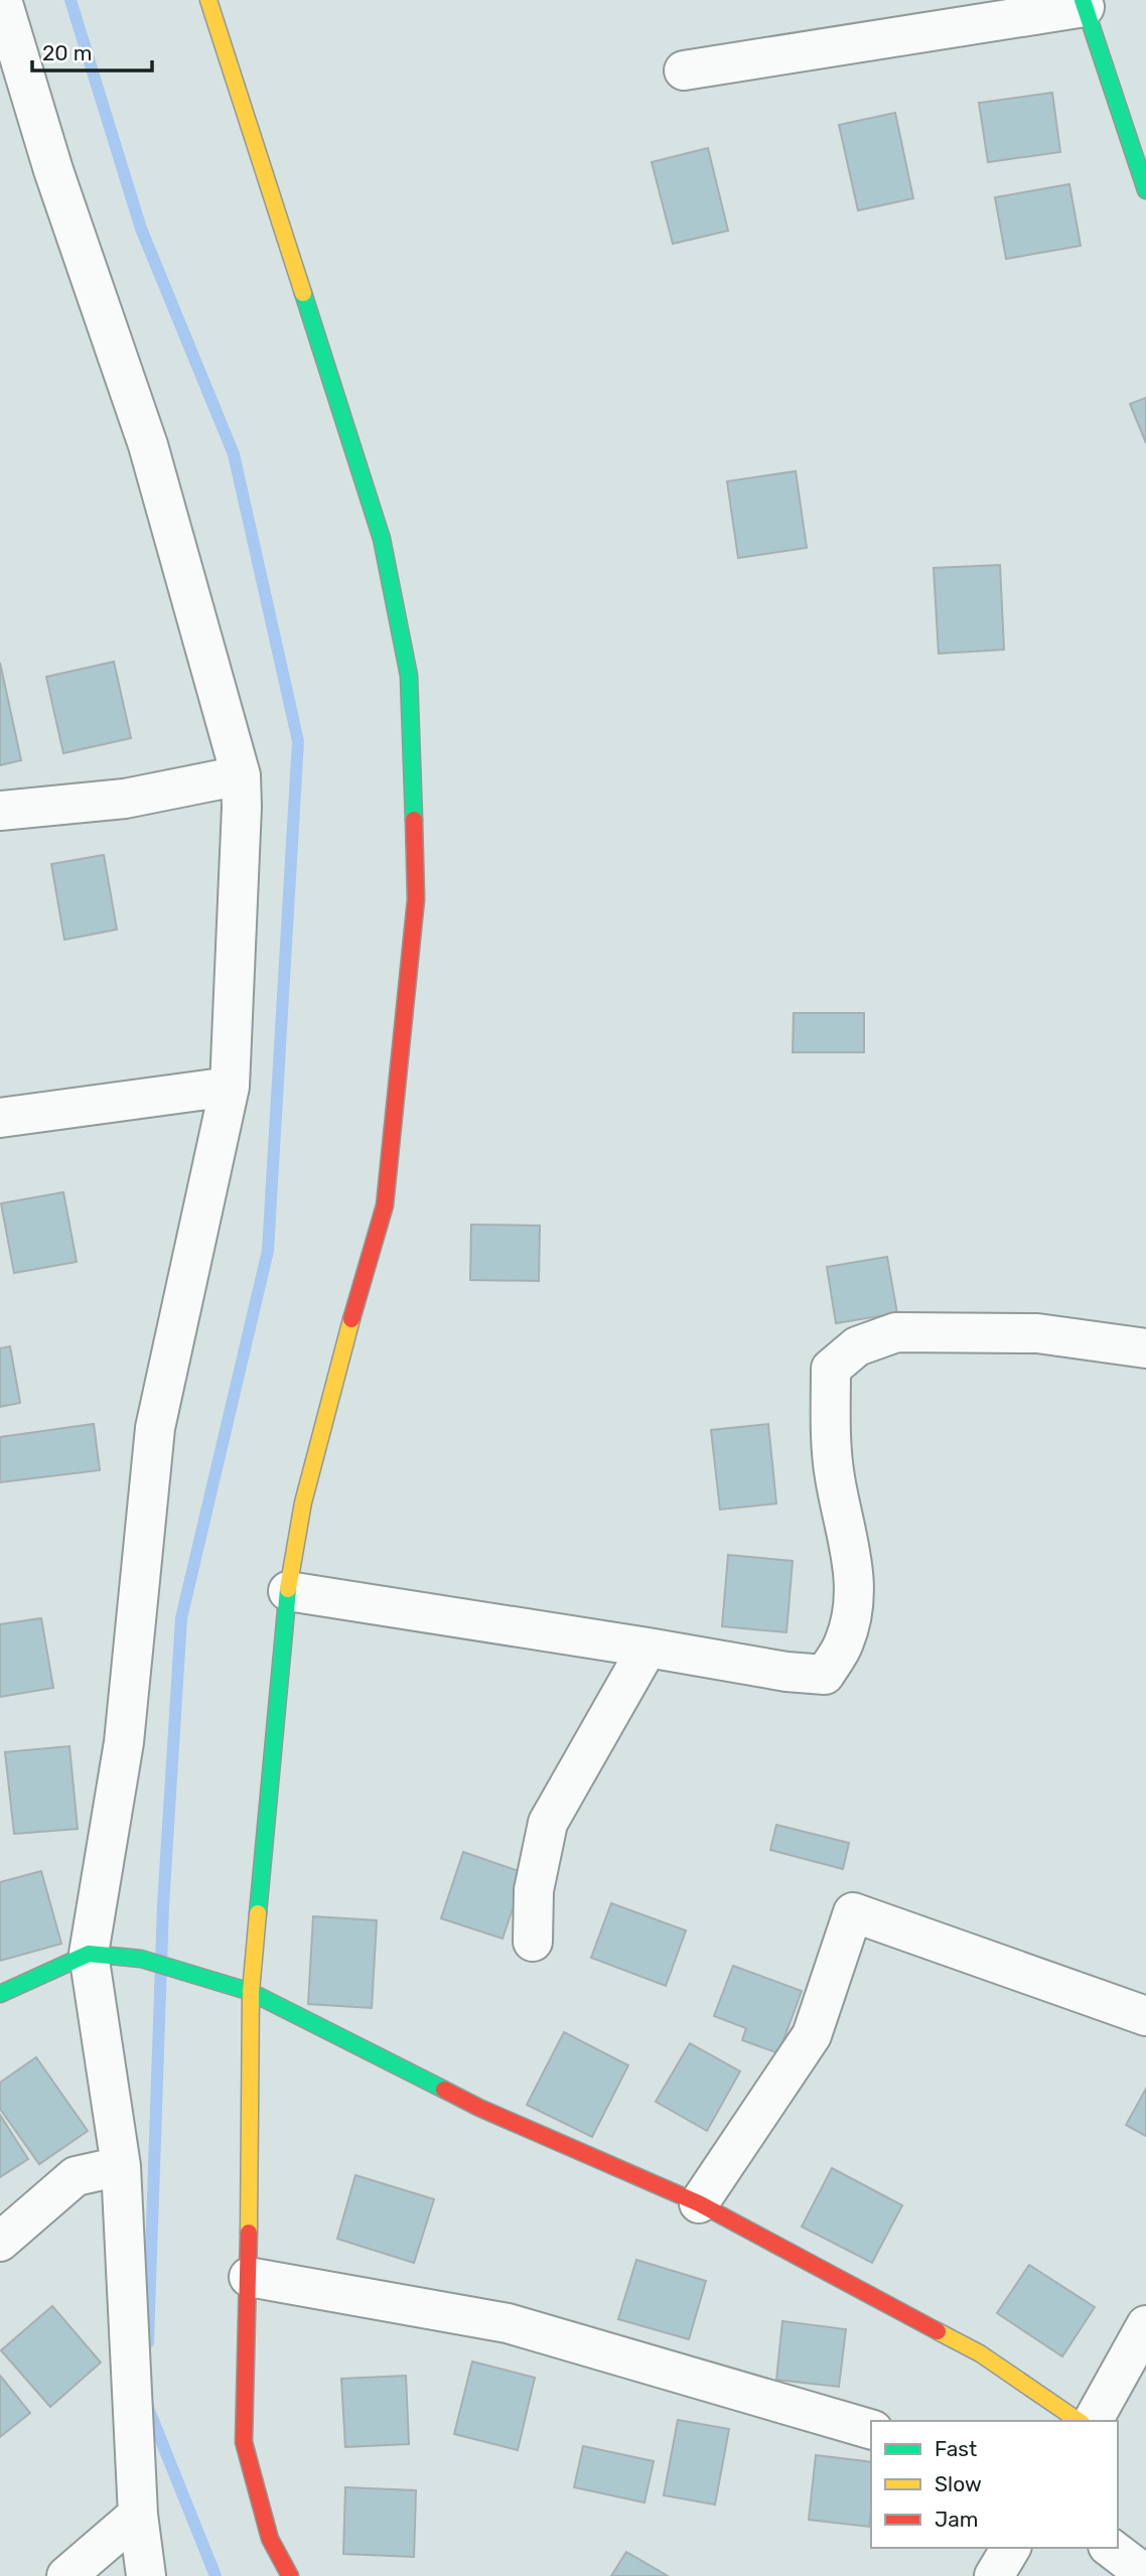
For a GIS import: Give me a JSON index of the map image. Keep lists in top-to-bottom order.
{
  "legend": ["Fast", "Slow", "Jam"],
  "scale_bar": "20 m"
}
